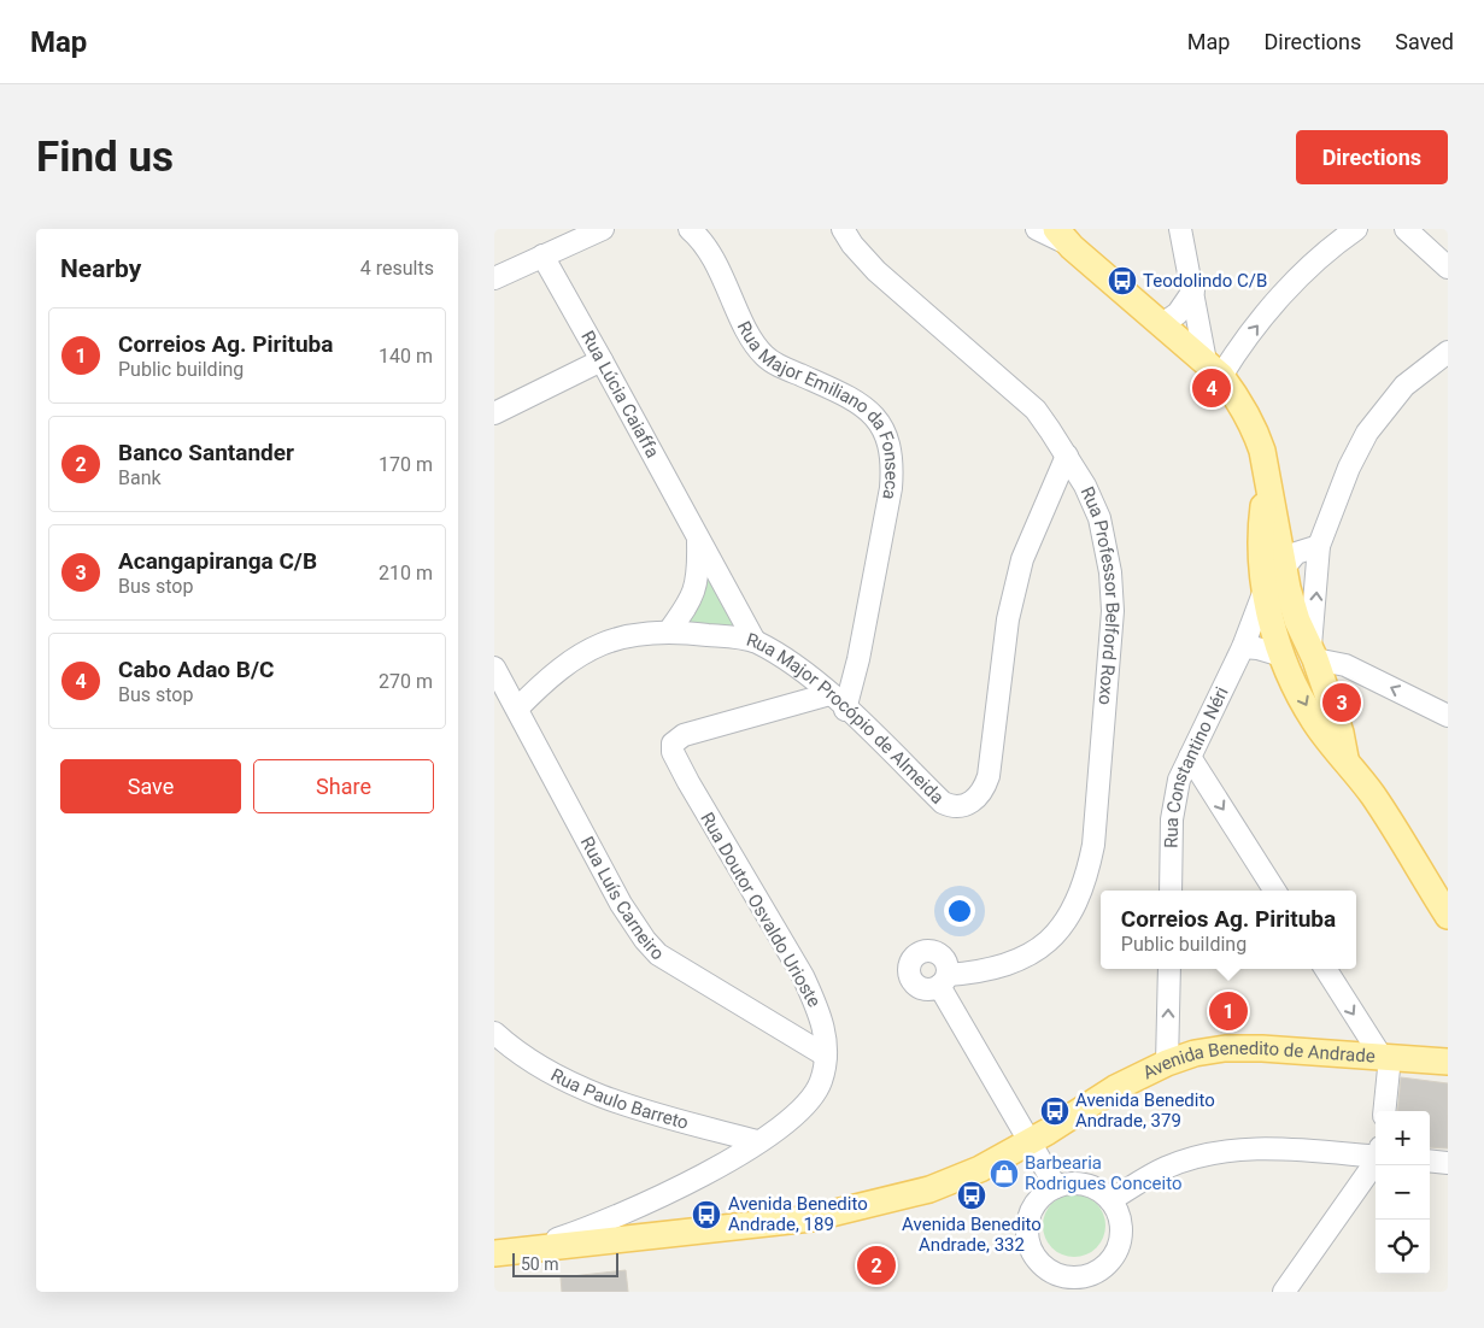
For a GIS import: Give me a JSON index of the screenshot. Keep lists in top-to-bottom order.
{
  "streets": {
    "main road": ["Avenida Benedito de Andrade"],
    "street": [
      "Rua Lúcia Caiaffa",
      "Rua Major Emiliano da Fonseca",
      "Rua Professor Belford Roxo",
      "Rua Major Procópio de Almeida",
      "Rua Constantino Néri",
      "Rua Luís Carneiro",
      "Rua Doutor Osvaldo Urioste",
      "Rua Paulo Barreto"
    ]
  },
  "crossings": [
    ["Rua Lúcia Caiaffa", "Rua Major Procópio de Almeida"],
    ["Rua Major Emiliano da Fonseca", "Rua Major Procópio de Almeida"],
    ["Rua Professor Belford Roxo", "Rua Major Procópio de Almeida"],
    ["Rua Professor Belford Roxo", "Avenida Benedito de Andrade"],
    ["Rua Major Procópio de Almeida", "Rua Luís Carneiro"],
    ["Rua Major Procópio de Almeida", "Rua Doutor Osvaldo Urioste"],
    ["Rua Luís Carneiro", "Rua Doutor Osvaldo Urioste"],
    ["Rua Doutor Osvaldo Urioste", "Avenida Benedito de Andrade"],
    ["Rua Doutor Osvaldo Urioste", "Rua Paulo Barreto"]
  ],
  "places": {
    "bus stop": [
      "Teodolindo C/B",
      "Avenida Benedito Andrade, 379",
      "Avenida Benedito Andrade, 332",
      "Avenida Benedito Andrade, 189"
    ],
    "shop": ["Barbearia Rodrigues Conceito"]
  },
  "scale_bar": "50 m",
  "page": {
    "header": "Map",
    "nav": ["Map", "Directions", "Saved"],
    "buttons": [
      "Directions",
      ["Save", "Share"]
    ],
    "title": "Find us",
    "heading": ["Nearby", "4 results"],
    "list": [
      {
        "mark": "1",
        "name": "Correios Ag. Pirituba",
        "note": "Public building",
        "value": "140 m"
      },
      {
        "mark": "2",
        "name": "Banco Santander",
        "note": "Bank",
        "value": "170 m"
      },
      {
        "mark": "3",
        "name": "Acangapiranga C/B",
        "note": "Bus stop",
        "value": "210 m"
      },
      {
        "mark": "4",
        "name": "Cabo Adao B/C",
        "note": "Bus stop",
        "value": "270 m"
      }
    ],
    "pins": [
      "4",
      "3",
      "1",
      "2"
    ],
    "popup": ["Correios Ag. Pirituba", "Public building"],
    "map_buttons": ["+", "−"],
    "scale": "50 m"
  }
}
